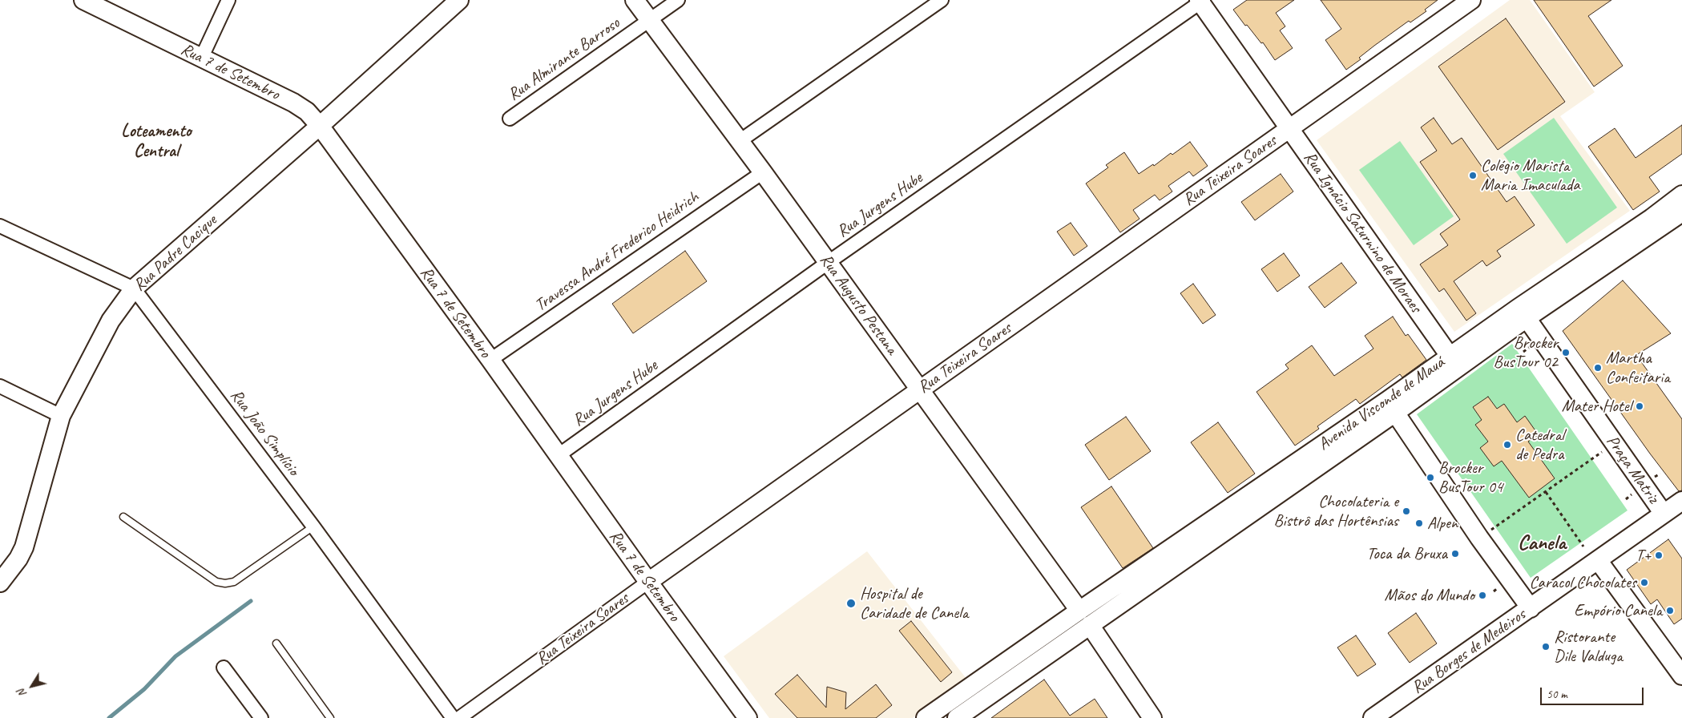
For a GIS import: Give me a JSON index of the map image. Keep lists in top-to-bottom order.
{
  "streets": {
    "main road": [
      "Rua 7 de Setembro",
      "Rua Teixeira Soares",
      "Rua Ignácio Saturnino de Moraes",
      "Rua Padre Cacique",
      "Rua Augusto Pestana",
      "Avenida Visconde de Mauá",
      "Praça Matriz",
      "Rua Borges de Medeiros"
    ],
    "street": [
      "Rua Almirante Barroso",
      "Rua Jurgens Hube",
      "Travessa André Frederico Heidrich",
      "Rua João Simplício"
    ]
  },
  "crossings": [
    ["Rua Almirante Barroso", "Rua Augusto Pestana"],
    ["Rua 7 de Setembro", "Rua Teixeira Soares"],
    ["Rua 7 de Setembro", "Rua Jurgens Hube"],
    ["Rua 7 de Setembro", "Travessa André Frederico Heidrich"],
    ["Rua 7 de Setembro", "Rua Padre Cacique"],
    ["Rua Teixeira Soares", "Rua Ignácio Saturnino de Moraes"],
    ["Rua Teixeira Soares", "Rua Augusto Pestana"],
    ["Rua Jurgens Hube", "Rua Ignácio Saturnino de Moraes"],
    ["Rua Jurgens Hube", "Rua Augusto Pestana"],
    ["Rua Ignácio Saturnino de Moraes", "Avenida Visconde de Mauá"],
    ["Travessa André Frederico Heidrich", "Rua Augusto Pestana"],
    ["Rua Padre Cacique", "Rua João Simplício"],
    ["Rua Augusto Pestana", "Avenida Visconde de Mauá"],
    ["Avenida Visconde de Mauá", "Praça Matriz"],
    ["Praça Matriz", "Rua Borges de Medeiros"]
  ],
  "districts": ["Loteamento Central", "Canela"],
  "places": [
    "Colégio Marista Maria Imaculada",
    "Brocker BusTour 02",
    "Martha Confeitaria",
    "Mater Hotel",
    "Catedral de Pedra",
    "Brocker BusTour 04",
    "Chocolateria e Bistrô das Hortênsias",
    "Alpen",
    "Toca da Bruxa",
    "T+",
    "Caracol Chocolates",
    "Mãos do Mundo",
    "Hospital de Caridade de Canela",
    "Empório Canela",
    "Ristorante Dile Valduga"
  ],
  "scale_bar": "50 m",
  "north": "bottom left"
}
